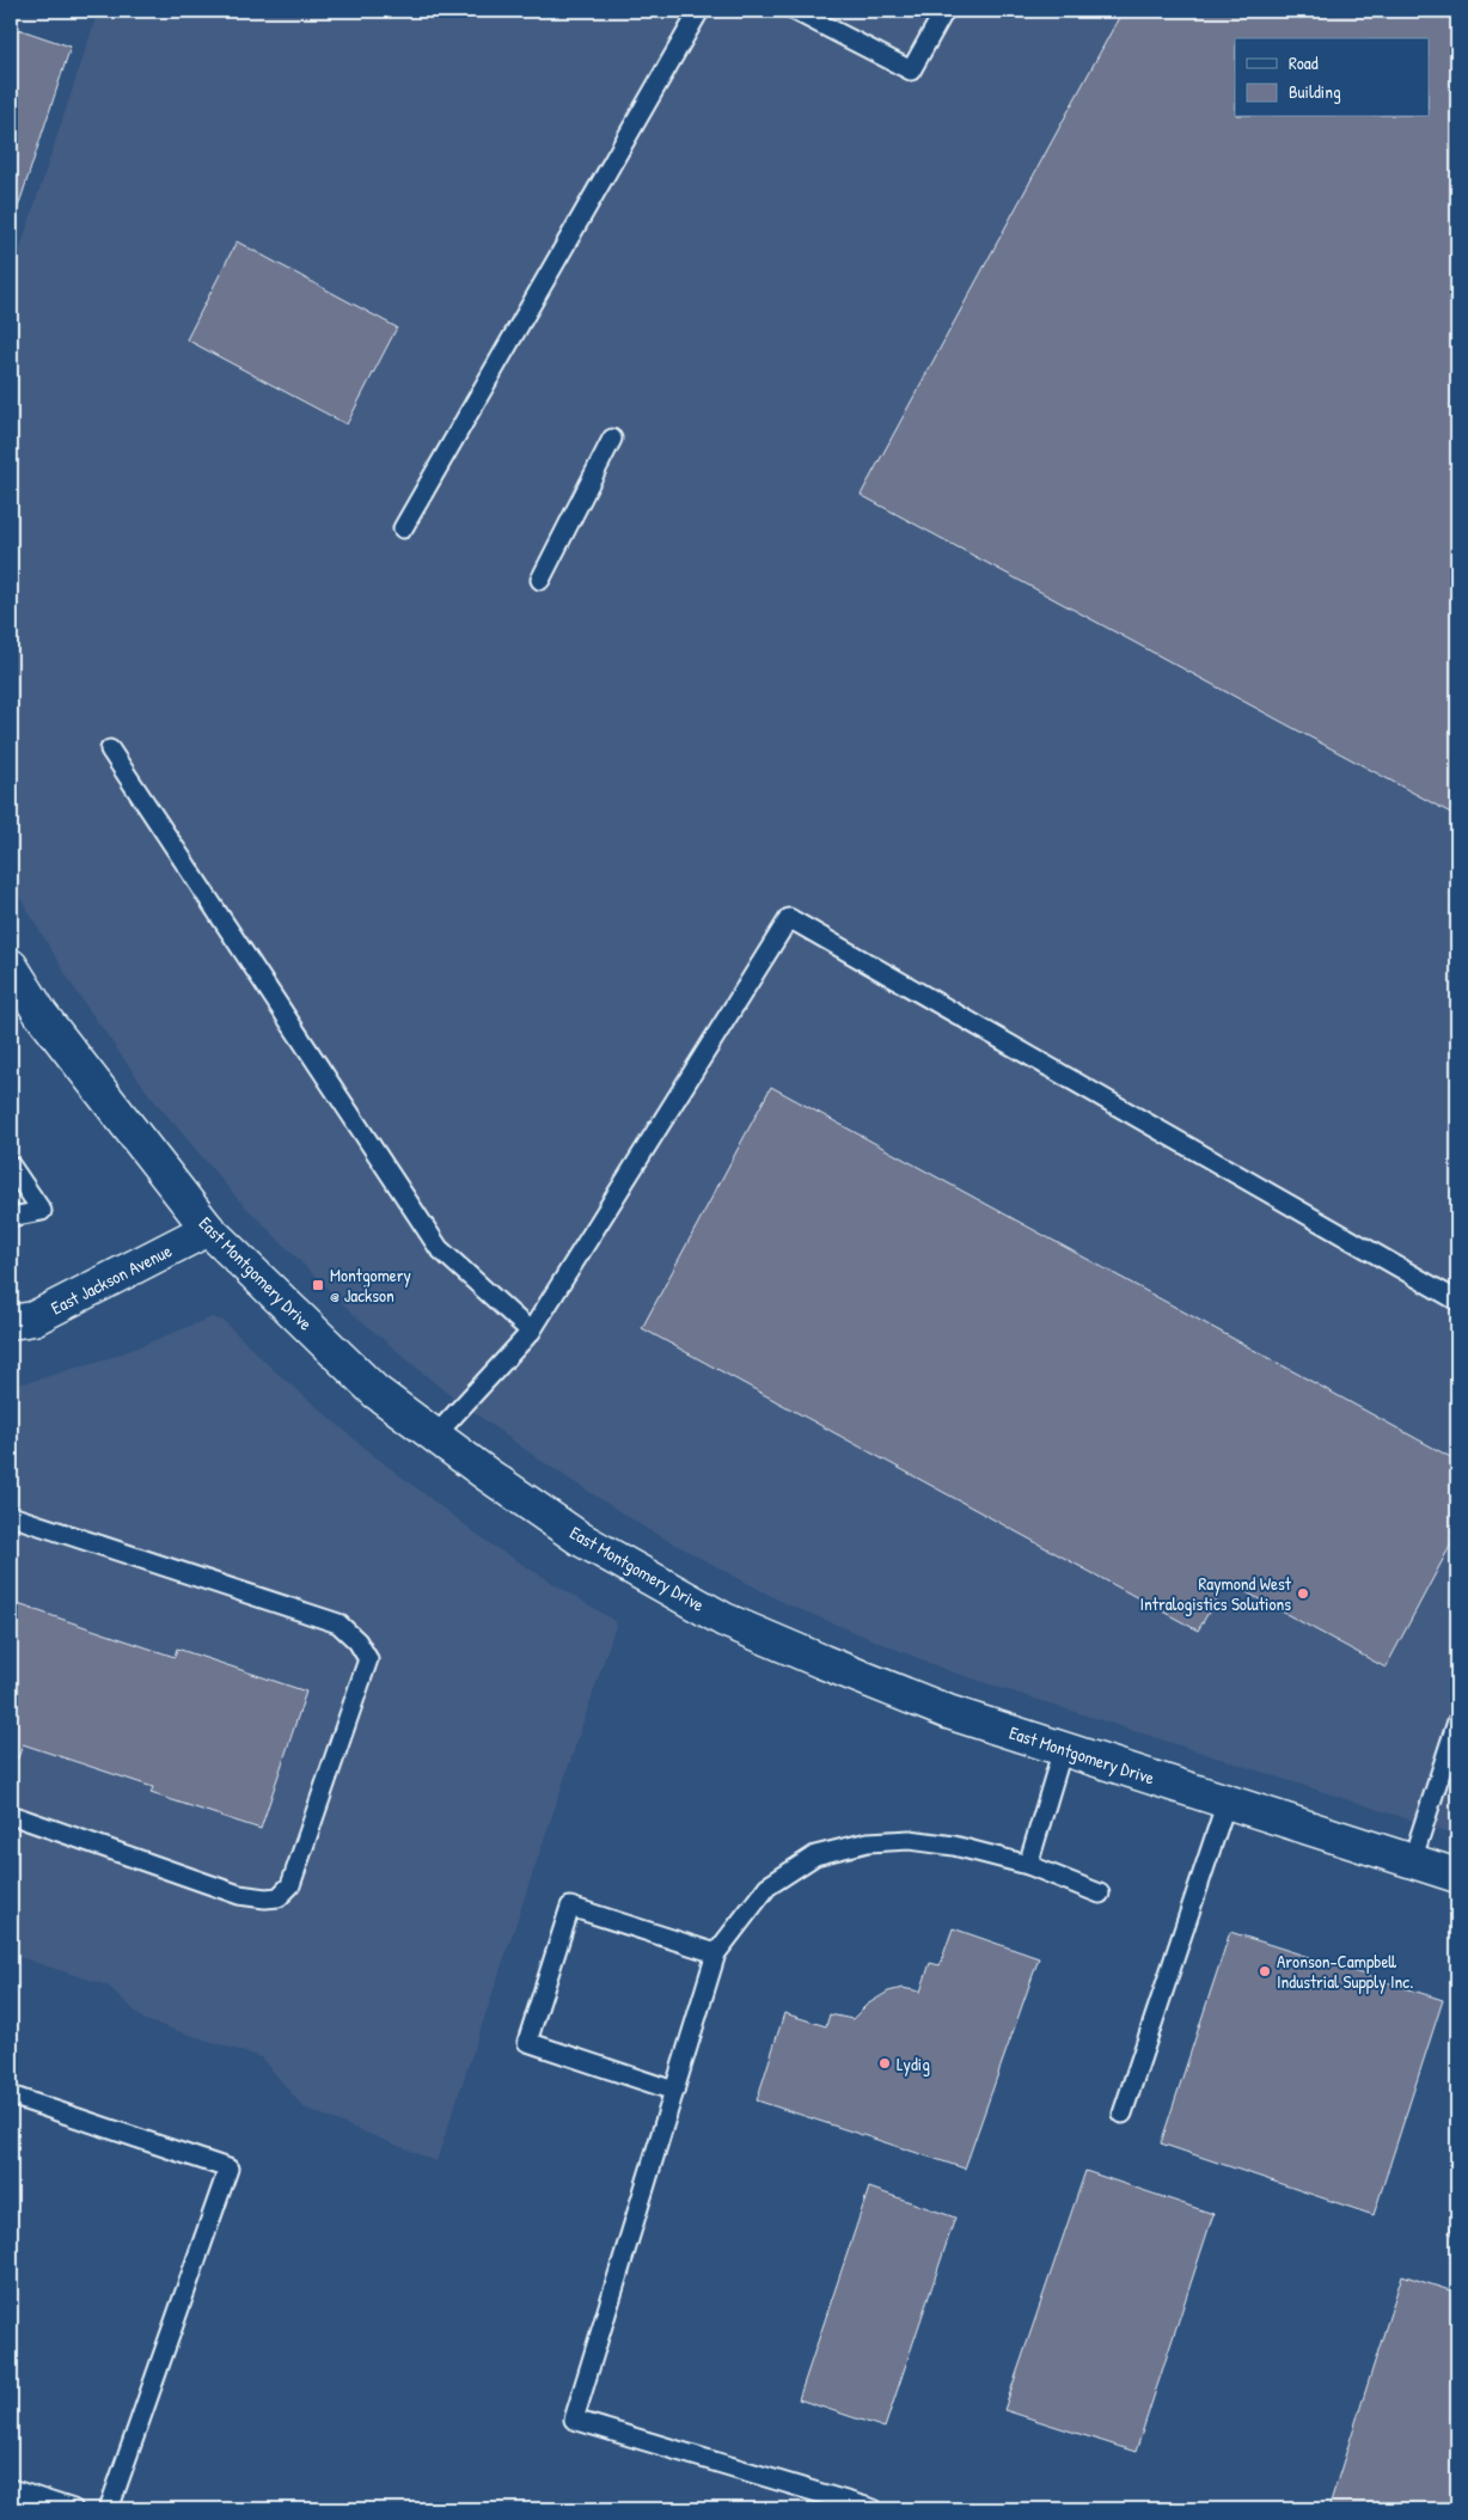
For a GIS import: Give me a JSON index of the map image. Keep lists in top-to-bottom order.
{
  "streets": {
    "main road": ["East Montgomery Drive", "East Jackson Avenue"]
  },
  "crossings": [
    ["East Montgomery Drive", "East Jackson Avenue"]
  ],
  "places": {
    "transit": ["Montgomery @ Jackson"],
    "other": ["Raymond West Intralogistics Solutions", "Aronson-Campbell Industrial Supply Inc.", "Lydig"]
  },
  "legend": ["Road", "Building"]
}
